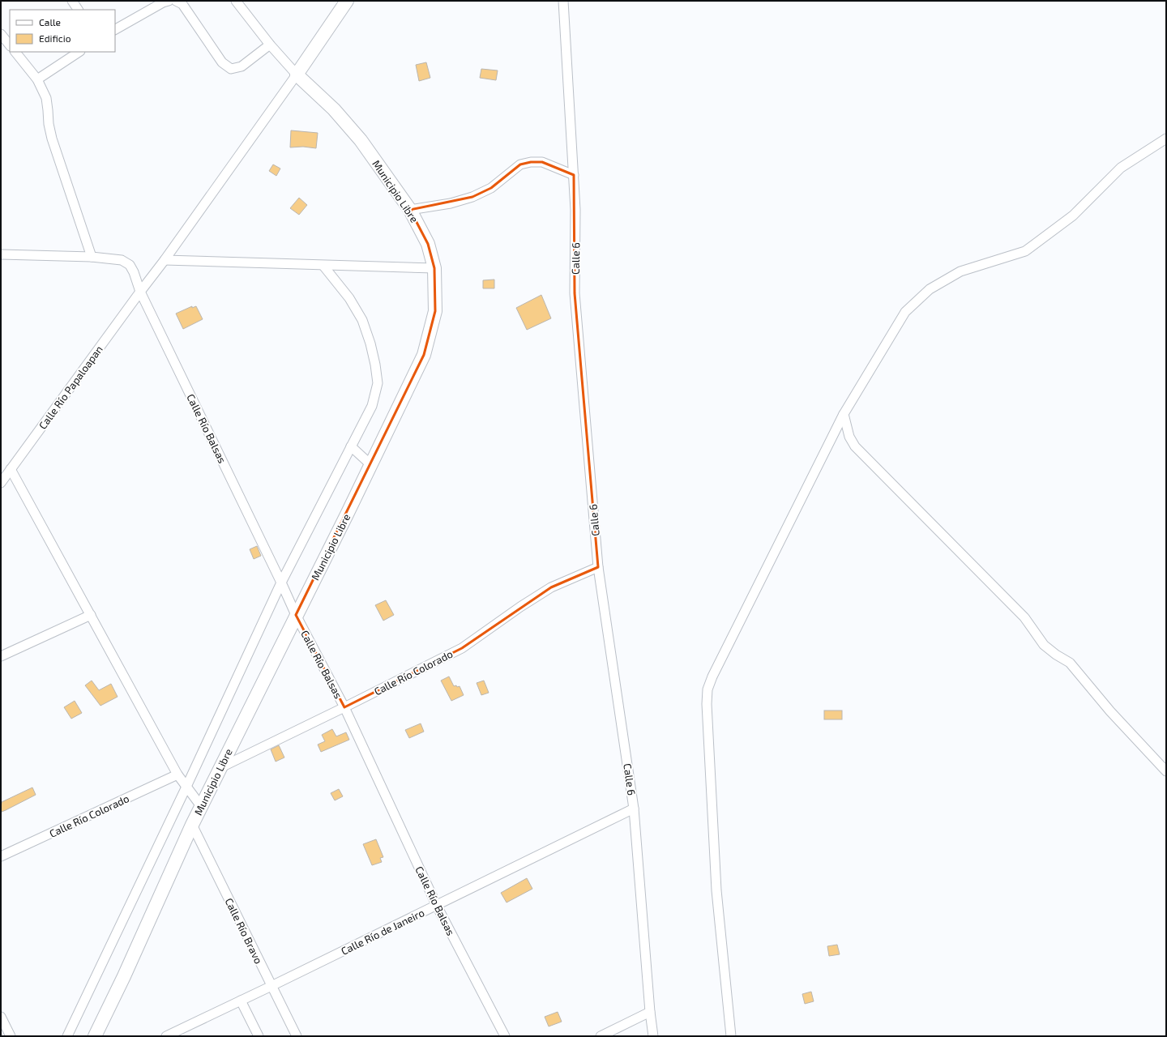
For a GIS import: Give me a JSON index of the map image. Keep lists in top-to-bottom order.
{
  "streets": {
    "street": [
      "Municipio Libre",
      "Calle 6",
      "Calle Río Papaloapan",
      "Calle Río Balsas",
      "Calle Río Colorado",
      "Calle Río Bravo",
      "Calle Río de Janeiro"
    ]
  },
  "crossings": [
    ["Municipio Libre", "Calle Río Papaloapan"],
    ["Municipio Libre", "Calle Río Balsas"],
    ["Municipio Libre", "Calle Río Colorado"],
    ["Municipio Libre", "Calle Río Bravo"],
    ["Calle 6", "Calle Río Colorado"],
    ["Calle 6", "Calle Río de Janeiro"],
    ["Calle Río Papaloapan", "Calle Río Balsas"],
    ["Calle Río Balsas", "Calle Río Colorado"],
    ["Calle Río Balsas", "Calle Río de Janeiro"],
    ["Calle Río Bravo", "Calle Río de Janeiro"]
  ],
  "legend": ["Calle", "Edificio"]
}
